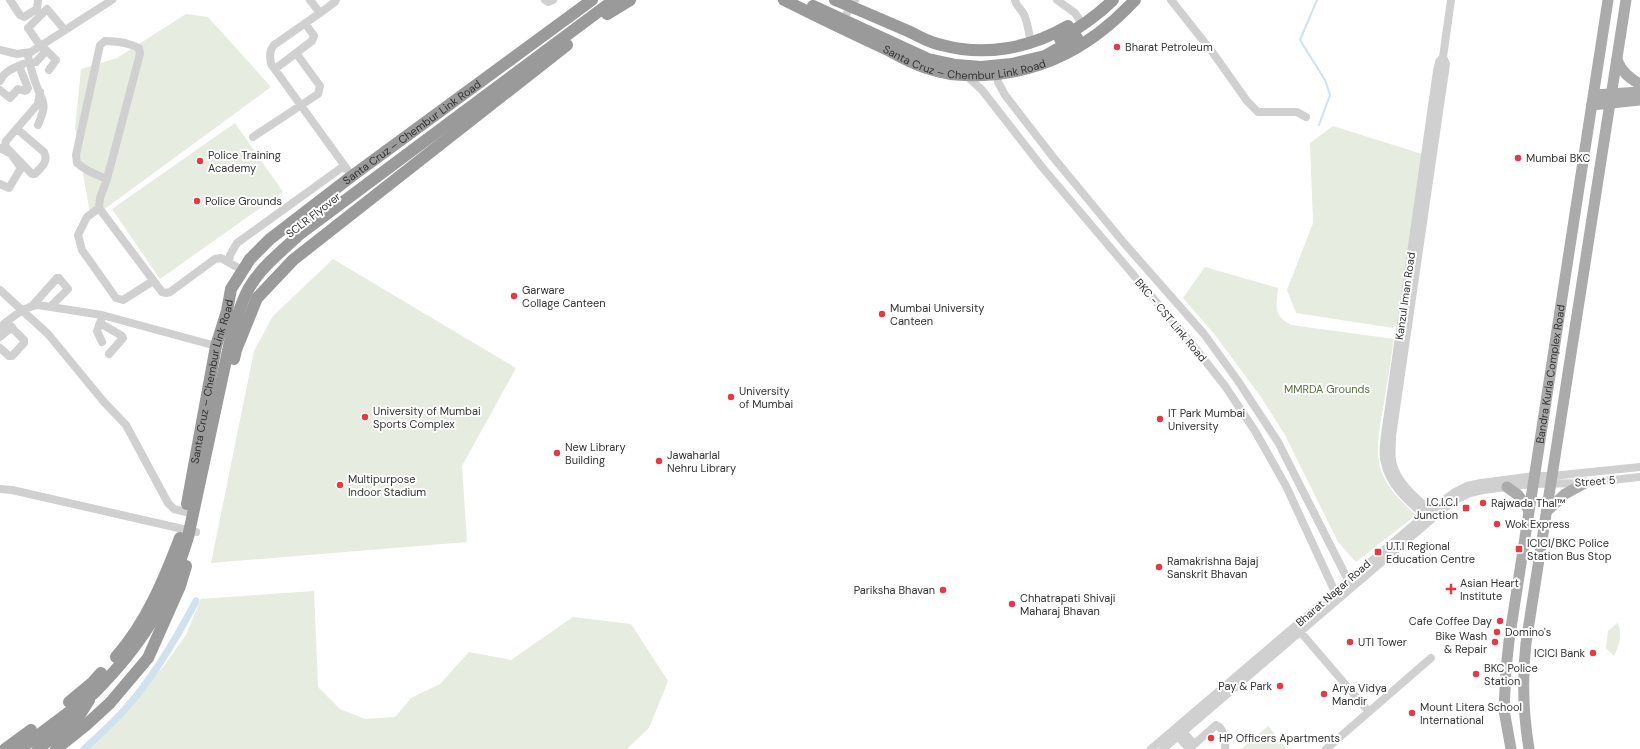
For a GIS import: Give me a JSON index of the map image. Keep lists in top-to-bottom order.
{
  "streets": {
    "highway": ["Santa Cruz – Chembur Link Road", "SCLR Flyover"],
    "main road": ["Bandra Kurla Complex Road"],
    "street": [
      "Kanzul Iman Road",
      "BKC - CST Link Road",
      "Street 5",
      "Bharat Nagar Road"
    ]
  },
  "crossings": [
    ["Santa Cruz – Chembur Link Road", "SCLR Flyover"],
    ["Santa Cruz – Chembur Link Road", "BKC - CST Link Road"],
    ["Kanzul Iman Road", "Bharat Nagar Road"],
    ["BKC - CST Link Road", "Bharat Nagar Road"],
    ["Bandra Kurla Complex Road", "Street 5"],
    ["Bandra Kurla Complex Road", "Bharat Nagar Road"]
  ],
  "parks": ["MMRDA Grounds"],
  "places": {
    "other": [
      "Bharat Petroleum",
      "Mumbai BKC",
      "Police Training Academy",
      "Police Grounds",
      "Garware Collage Canteen",
      "Mumbai University Canteen",
      "University of Mumbai",
      "University of Mumbai Sports Complex",
      "IT Park Mumbai University",
      "New Library Building",
      "Jawaharlal Nehru Library",
      "Multipurpose Indoor Stadium",
      "Rajwada Thal™",
      "Wok Express",
      "Ramakrishna Bajaj Sanskrit Bhavan",
      "Pariksha Bhavan",
      "Chhatrapati Shivaji Maharaj Bhavan",
      "Cafe Coffee Day",
      "Domino's",
      "UTI Tower",
      "Bike Wash & Repair",
      "ICICI Bank",
      "BKC Police Station",
      "Pay & Park",
      "Arya Vidya Mandir",
      "Mount Litera School International",
      "HP Officers Apartments"
    ],
    "transit": ["I.C.I.C.I Junction", "ICICI/BKC Police Station Bus Stop", "U.T.I Regional Education Centre"],
    "health": ["Asian Heart Institute"]
  }
}
